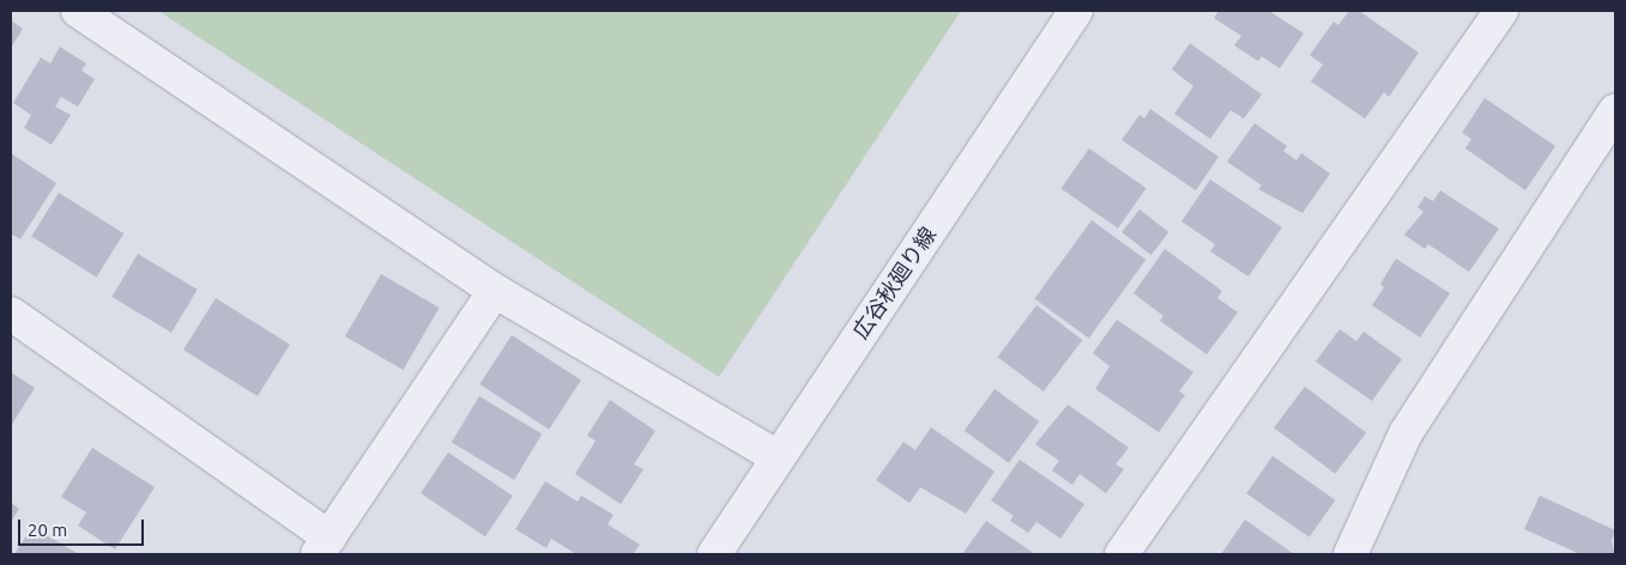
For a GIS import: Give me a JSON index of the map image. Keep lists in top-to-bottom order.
{
  "streets": {
    "street": ["広谷秋廻り線"]
  },
  "scale_bar": "20 m"
}
